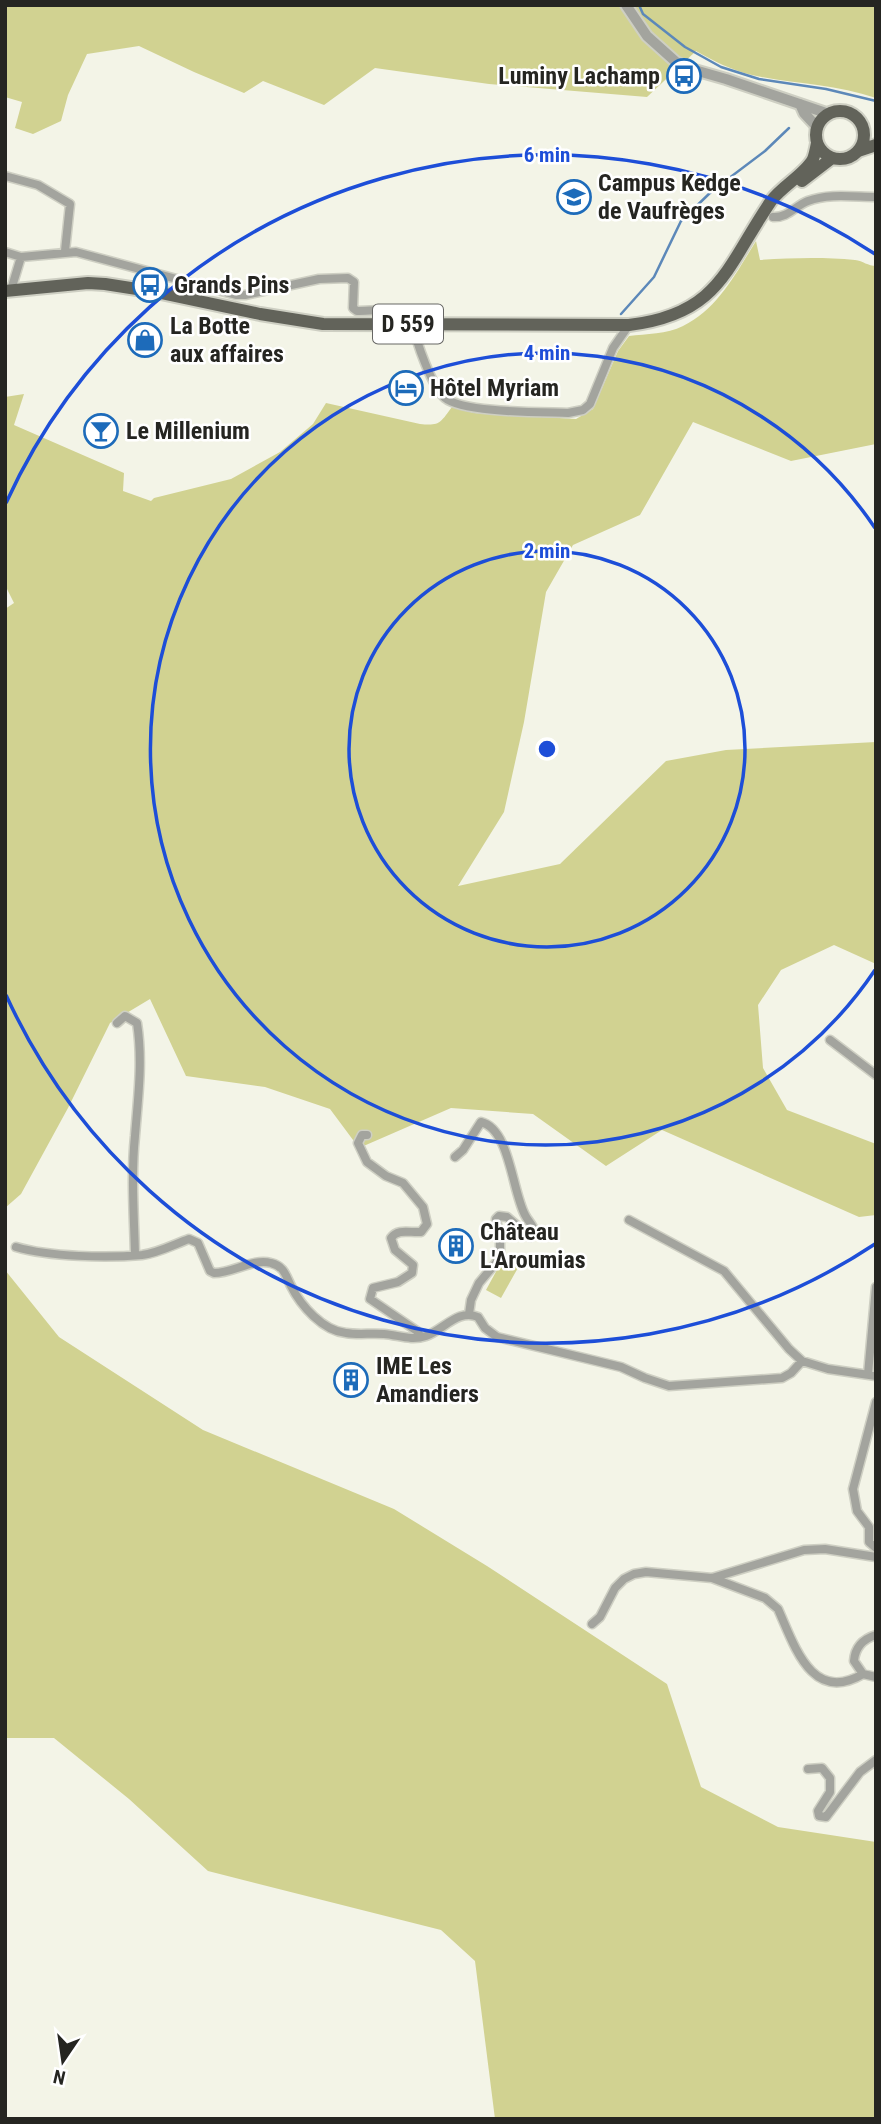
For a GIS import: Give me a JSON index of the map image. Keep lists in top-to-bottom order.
{
  "streets": {
    "main road": ["D 559"]
  },
  "places": {
    "bus stop": ["Luminy Lachamp", "Grands Pins"],
    "school or university": ["Campus Kedge de Vaufrèges"],
    "shop": ["La Botte aux affaires"],
    "hotel": ["Hôtel Myriam"],
    "bar": ["Le Millenium"],
    "building": ["Château L'Aroumias", "IME Les Amandiers"]
  },
  "north": "bottom",
  "rings": ["6 min", "4 min", "2 min"]
}
